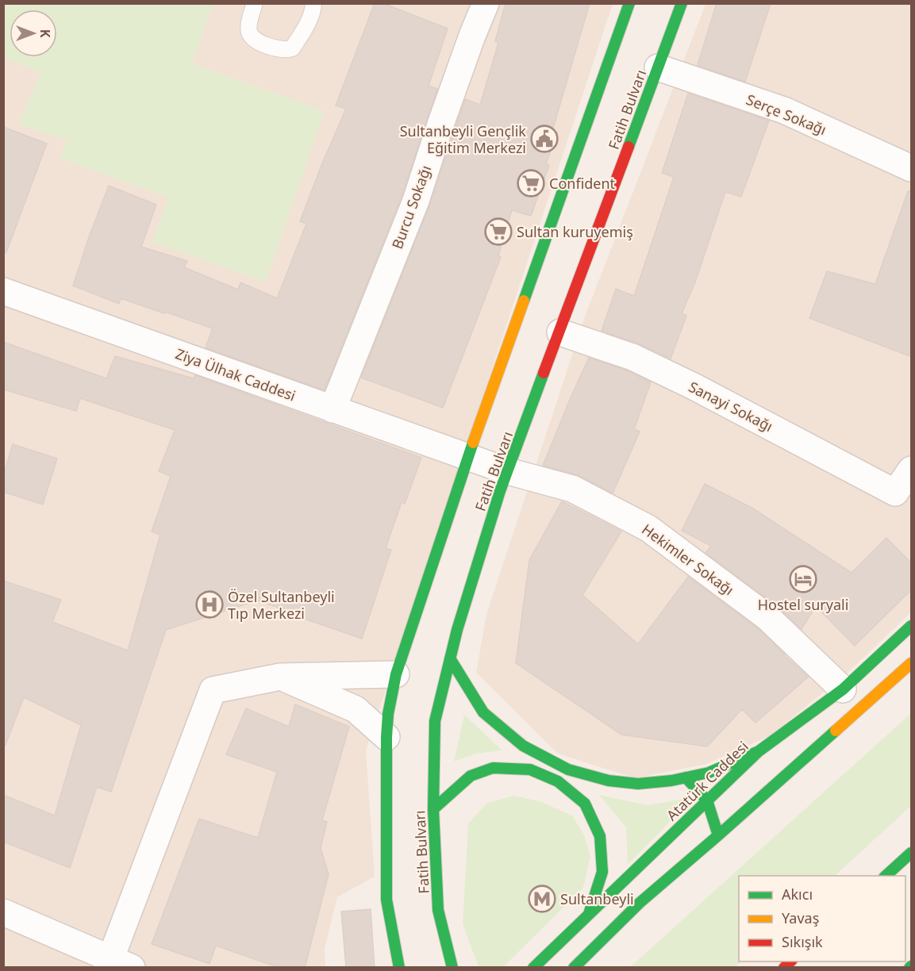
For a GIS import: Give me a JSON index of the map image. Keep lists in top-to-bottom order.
{
  "streets": {
    "main road": ["Fatih Bulvarı", "Atatürk Caddesi"],
    "street": [
      "Serçe Sokağı",
      "Burcu Sokağı",
      "Ziya Ülhak Caddesi",
      "Sanayi Sokağı",
      "Hekimler Sokağı"
    ]
  },
  "crossings": [
    ["Fatih Bulvarı", "Serçe Sokağı"],
    ["Fatih Bulvarı", "Ziya Ülhak Caddesi"],
    ["Fatih Bulvarı", "Sanayi Sokağı"],
    ["Fatih Bulvarı", "Hekimler Sokağı"],
    ["Burcu Sokağı", "Ziya Ülhak Caddesi"],
    ["Ziya Ülhak Caddesi", "Hekimler Sokağı"],
    ["Hekimler Sokağı", "Atatürk Caddesi"]
  ],
  "places": {
    "public building": ["Sultanbeyli Gençlik Eğitim Merkezi"],
    "supermarket": ["Confident", "Sultan kuruyemiş"],
    "hotel": ["Hostel suryali"],
    "hospital": ["Özel Sultanbeyli Tıp Merkezi"],
    "metro station": ["Sultanbeyli"]
  },
  "legend": ["Akıcı", "Yavaş", "Sıkışık"],
  "north": "right"
}
